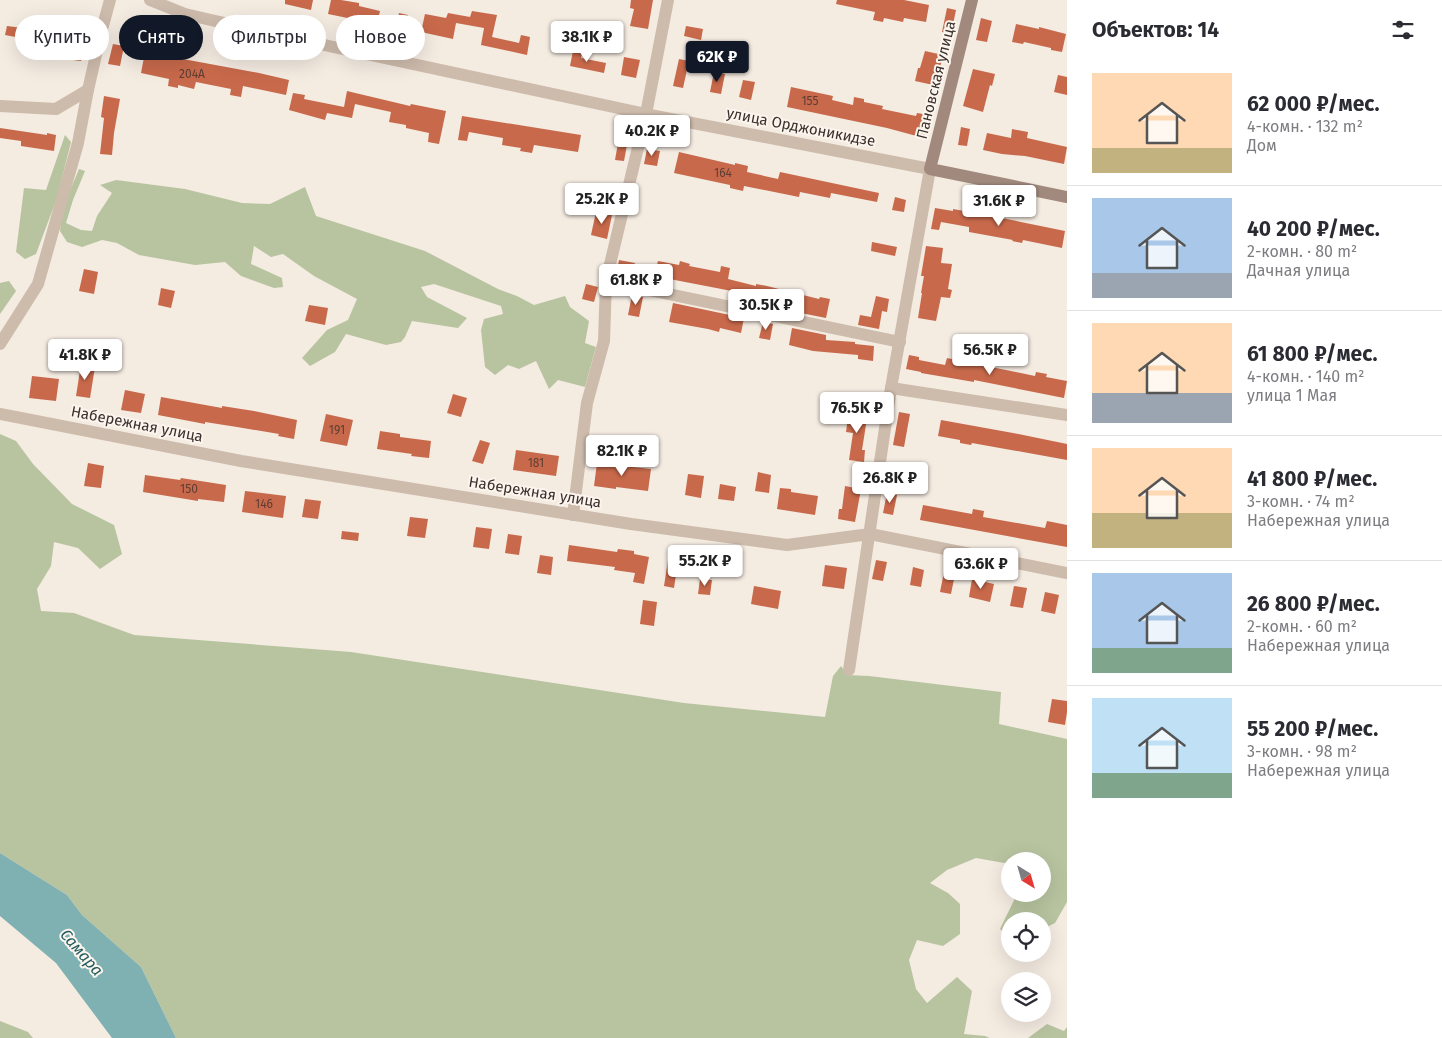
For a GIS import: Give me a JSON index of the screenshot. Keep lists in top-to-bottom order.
{
  "streets": {
    "main road": ["Пановская улица", "улица Орджоникидзе"],
    "street": ["Набережная улица"]
  },
  "crossings": [
    ["Пановская улица", "улица Орджоникидзе"]
  ],
  "water": ["Самара"],
  "house_numbers": [
    "204А",
    "155",
    "164",
    "191",
    "181",
    "150",
    "146"
  ],
  "north": "bottom right",
  "page": {
    "heading": "Объектов: 14",
    "chip": [
      "Купить",
      "Снять",
      "Фильтры",
      "Новое"
    ],
    "price": [
      "38.1K ₽",
      "62K ₽",
      "40.2K ₽",
      "25.2K ₽",
      "31.6K ₽",
      "61.8K ₽",
      "30.5K ₽",
      "56.5K ₽",
      "41.8K ₽",
      "76.5K ₽",
      "82.1K ₽",
      "26.8K ₽",
      "55.2K ₽",
      "63.6K ₽"
    ],
    "list": [
      {
        "name": "62 000 ₽/мес.",
        "note": "4-комн. · 132 m² · Дом"
      },
      {
        "name": "40 200 ₽/мес.",
        "note": "2-комн. · 80 m² · Дачная улица"
      },
      {
        "name": "61 800 ₽/мес.",
        "note": "4-комн. · 140 m² · улица 1 Мая"
      },
      {
        "name": "41 800 ₽/мес.",
        "note": "3-комн. · 74 m² · Набережная улица"
      },
      {
        "name": "26 800 ₽/мес.",
        "note": "2-комн. · 60 m² · Набережная улица"
      },
      {
        "name": "55 200 ₽/мес.",
        "note": "3-комн. · 98 m² · Набережная улица"
      }
    ]
  }
}
